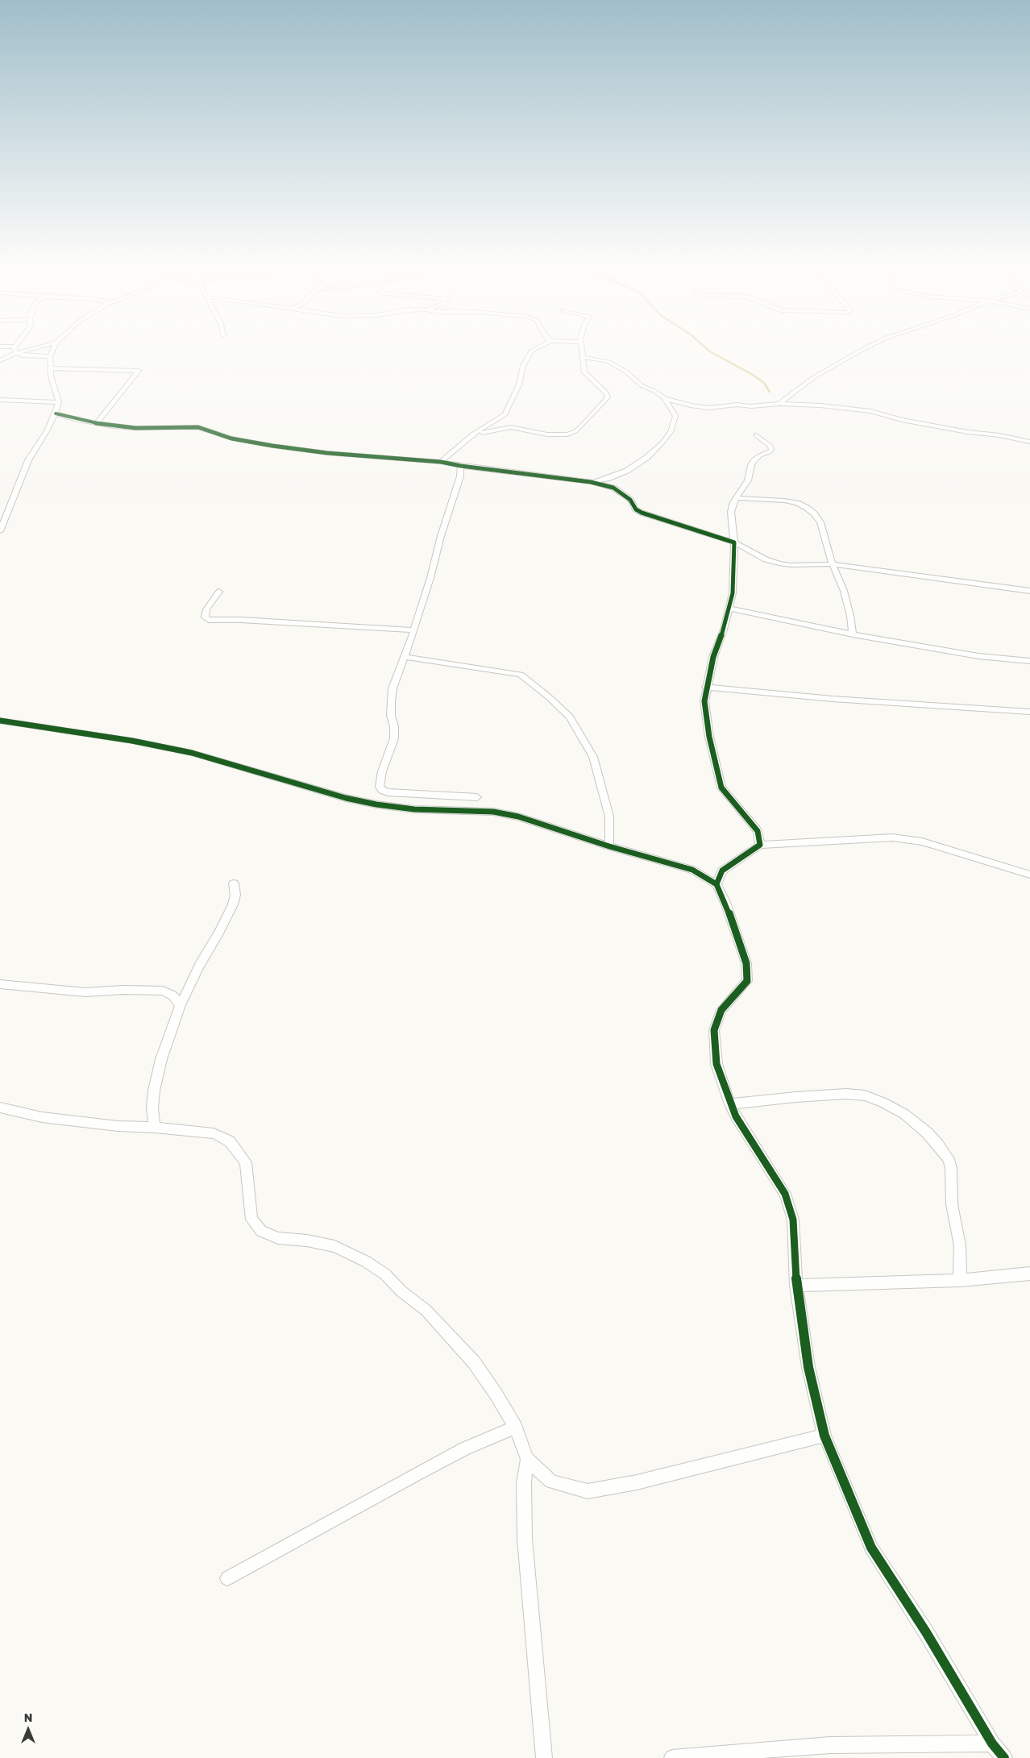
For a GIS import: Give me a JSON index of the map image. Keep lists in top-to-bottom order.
{
  "north": "top"
}
